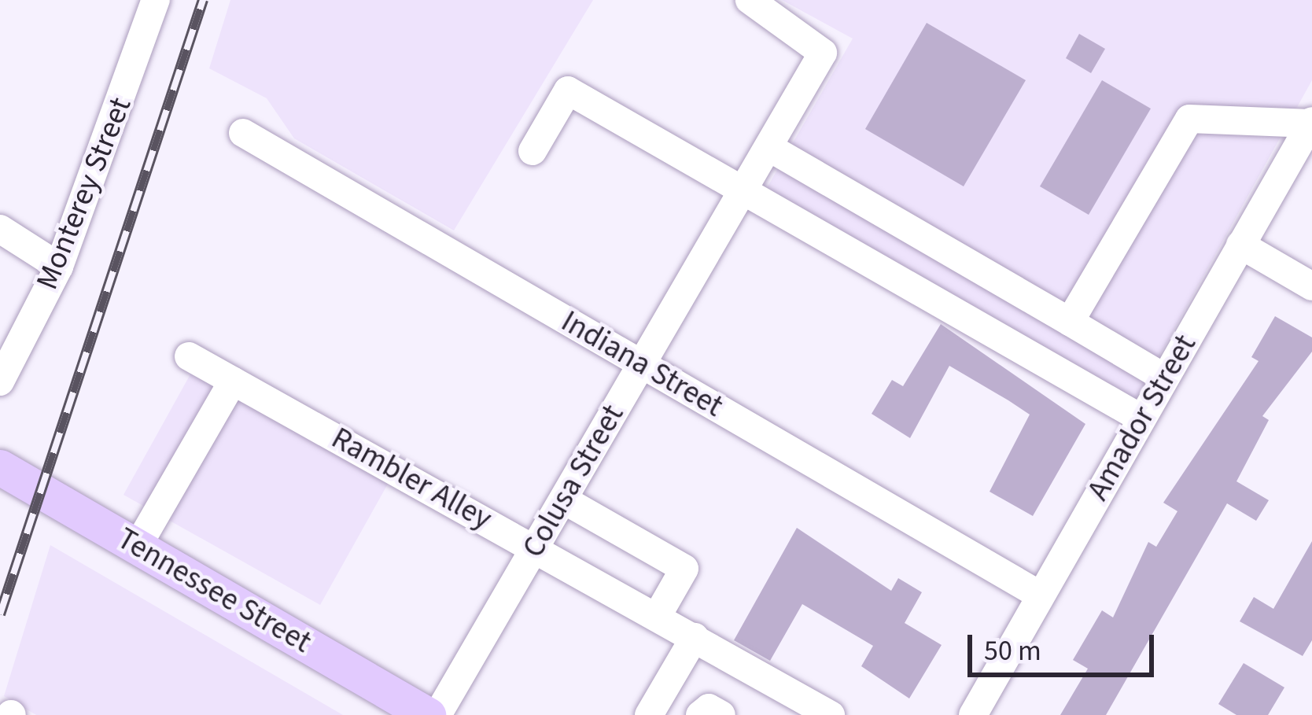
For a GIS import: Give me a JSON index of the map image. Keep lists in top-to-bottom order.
{
  "streets": {
    "main road": ["Tennessee Street"],
    "street": [
      "Monterey Street",
      "Indiana Street",
      "Amador Street",
      "Rambler Alley",
      "Colusa Street"
    ]
  },
  "crossings": [
    ["Indiana Street", "Amador Street"],
    ["Indiana Street", "Colusa Street"],
    ["Rambler Alley", "Colusa Street"]
  ],
  "scale_bar": "50 m"
}
